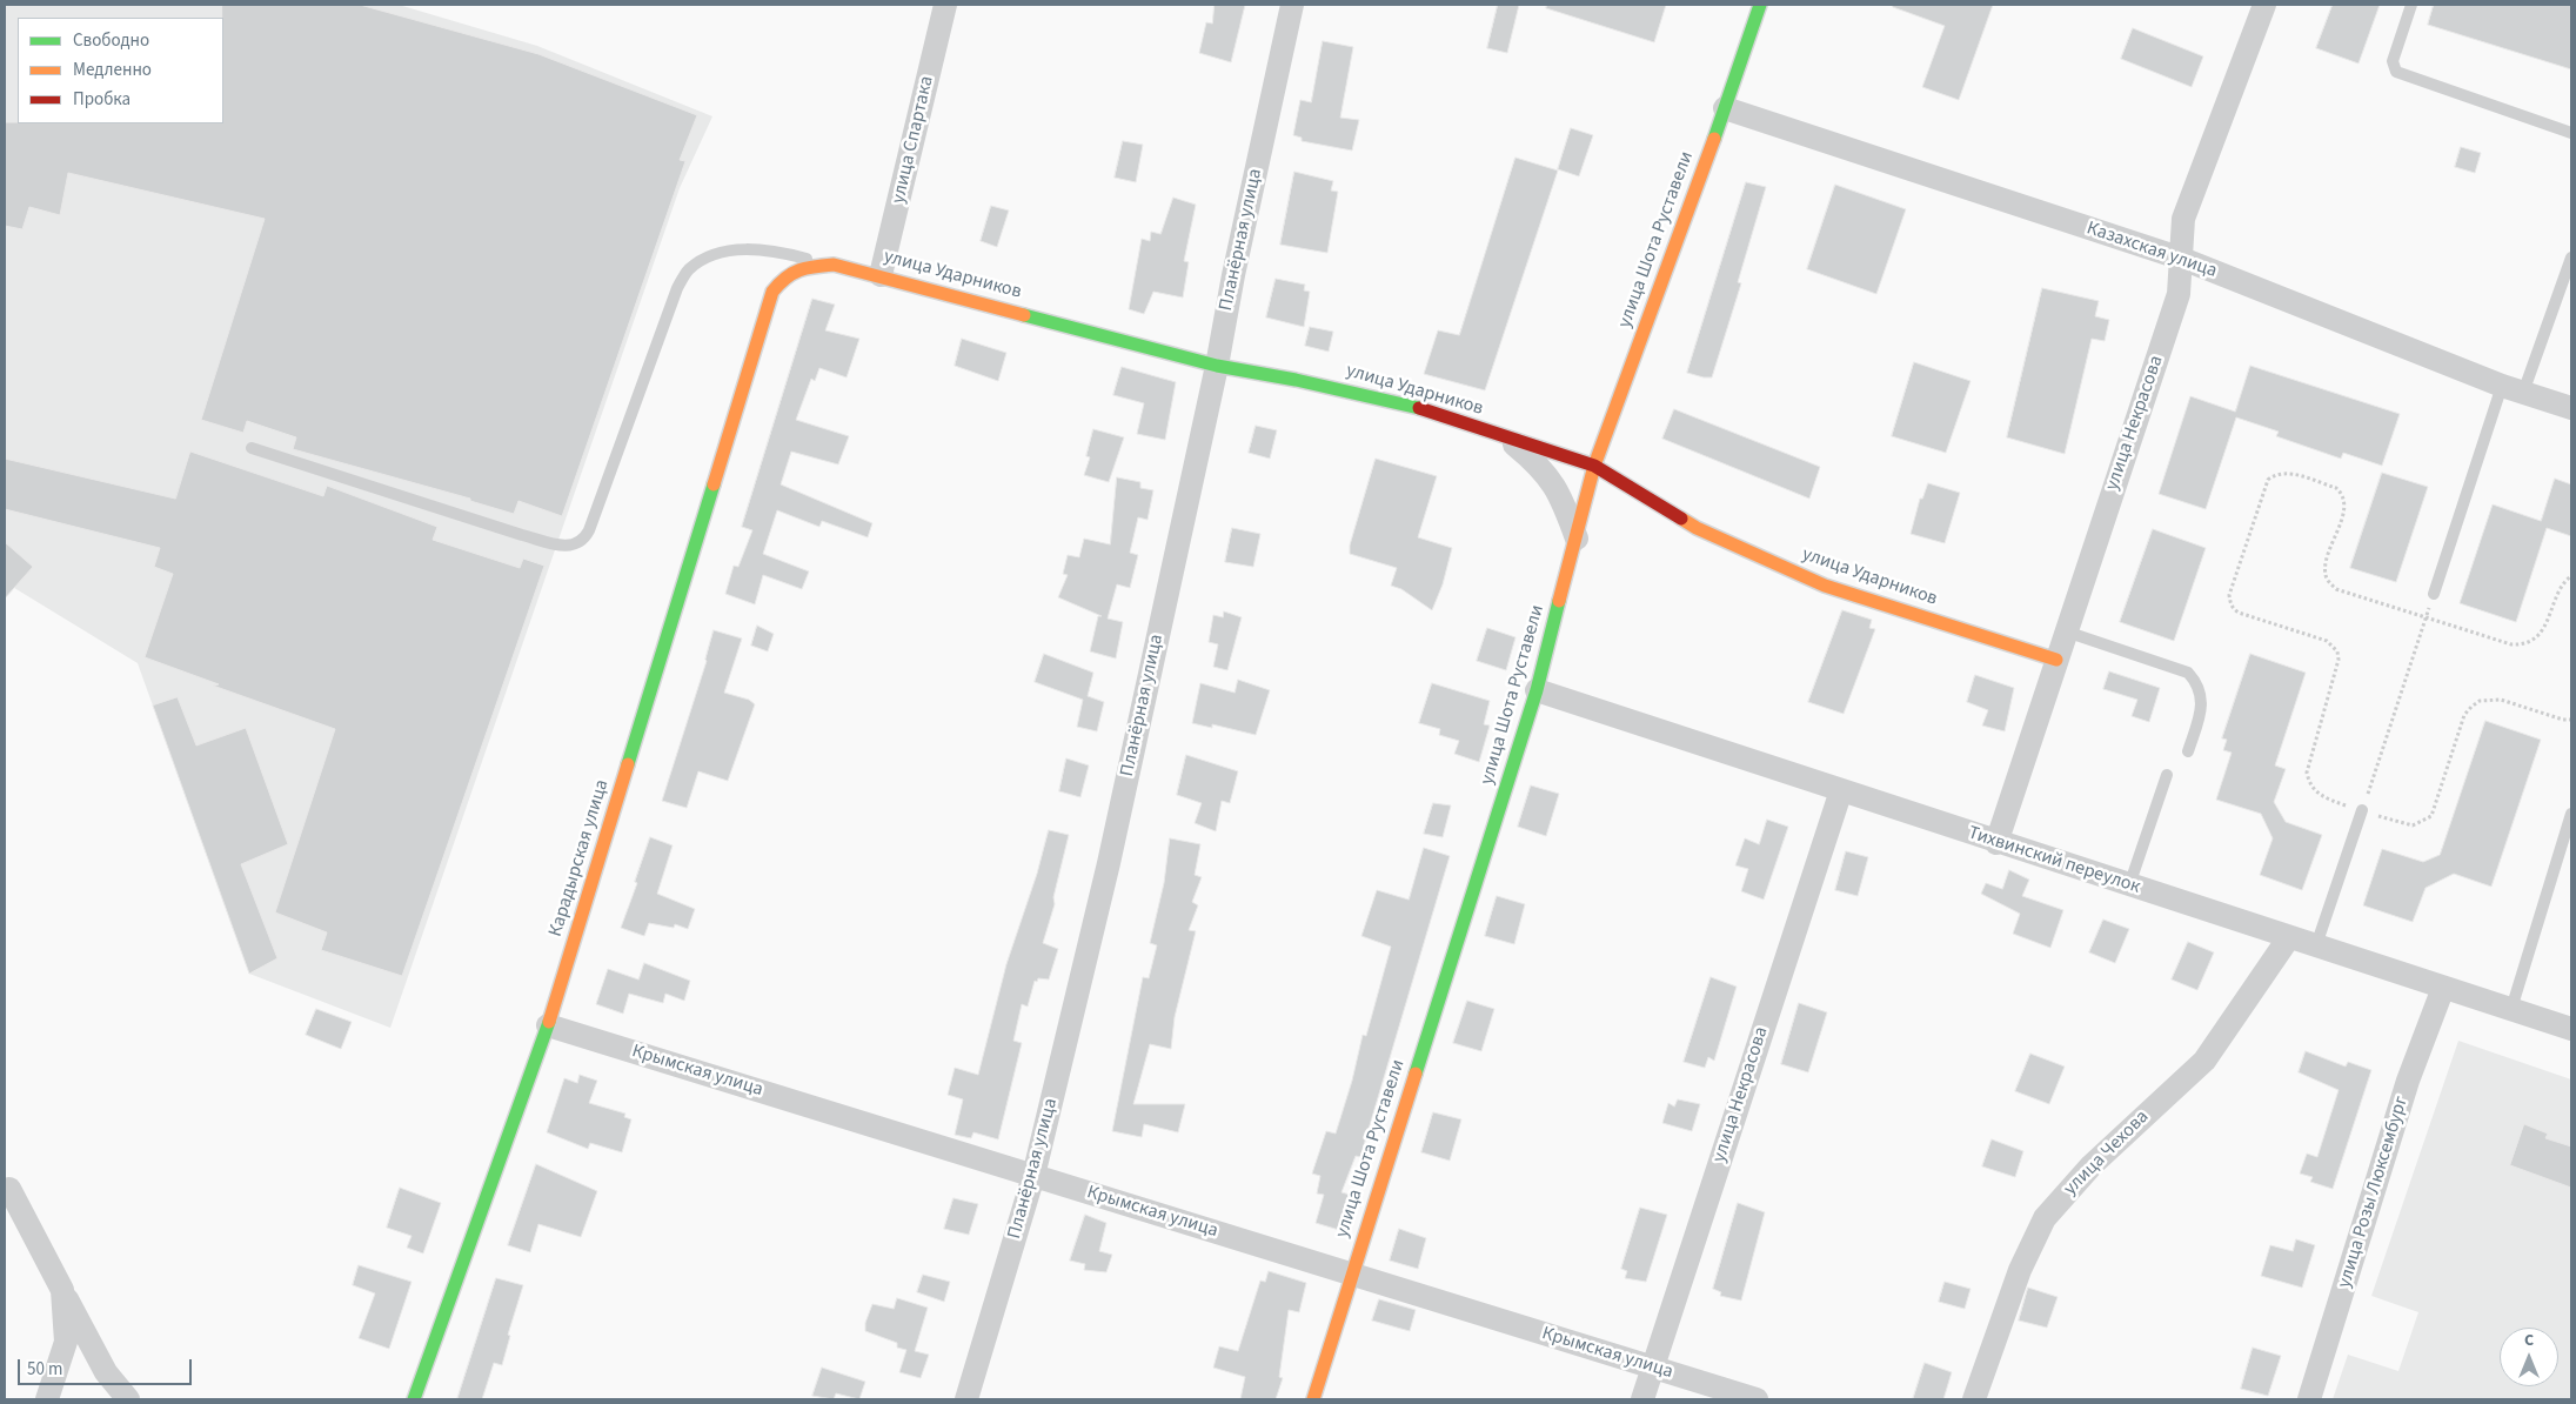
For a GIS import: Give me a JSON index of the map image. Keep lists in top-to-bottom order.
{
  "streets": {
    "street": [
      "улица Спартака",
      "Планёрная улица",
      "улица Шота Руставели",
      "Казахская улица",
      "улица Ударников",
      "улица Некрасова",
      "Карадырская улица",
      "Тихвинский переулок",
      "Крымская улица",
      "улица Чехова",
      "улица Розы Люксембург"
    ]
  },
  "crossings": [
    ["улица Спартака", "улица Ударников"],
    ["Планёрная улица", "улица Ударников"],
    ["Планёрная улица", "Крымская улица"],
    ["улица Шота Руставели", "Казахская улица"],
    ["улица Шота Руставели", "улица Ударников"],
    ["улица Шота Руставели", "Тихвинский переулок"],
    ["улица Шота Руставели", "Крымская улица"],
    ["Казахская улица", "улица Некрасова"],
    ["улица Ударников", "улица Некрасова"],
    ["улица Ударников", "Карадырская улица"],
    ["улица Некрасова", "Тихвинский переулок"],
    ["улица Некрасова", "Крымская улица"],
    ["Карадырская улица", "Крымская улица"],
    ["Тихвинский переулок", "улица Чехова"],
    ["Тихвинский переулок", "улица Розы Люксембург"]
  ],
  "legend": ["Свободно", "Медленно", "Пробка"],
  "scale_bar": "50 m",
  "north": "top"
}
